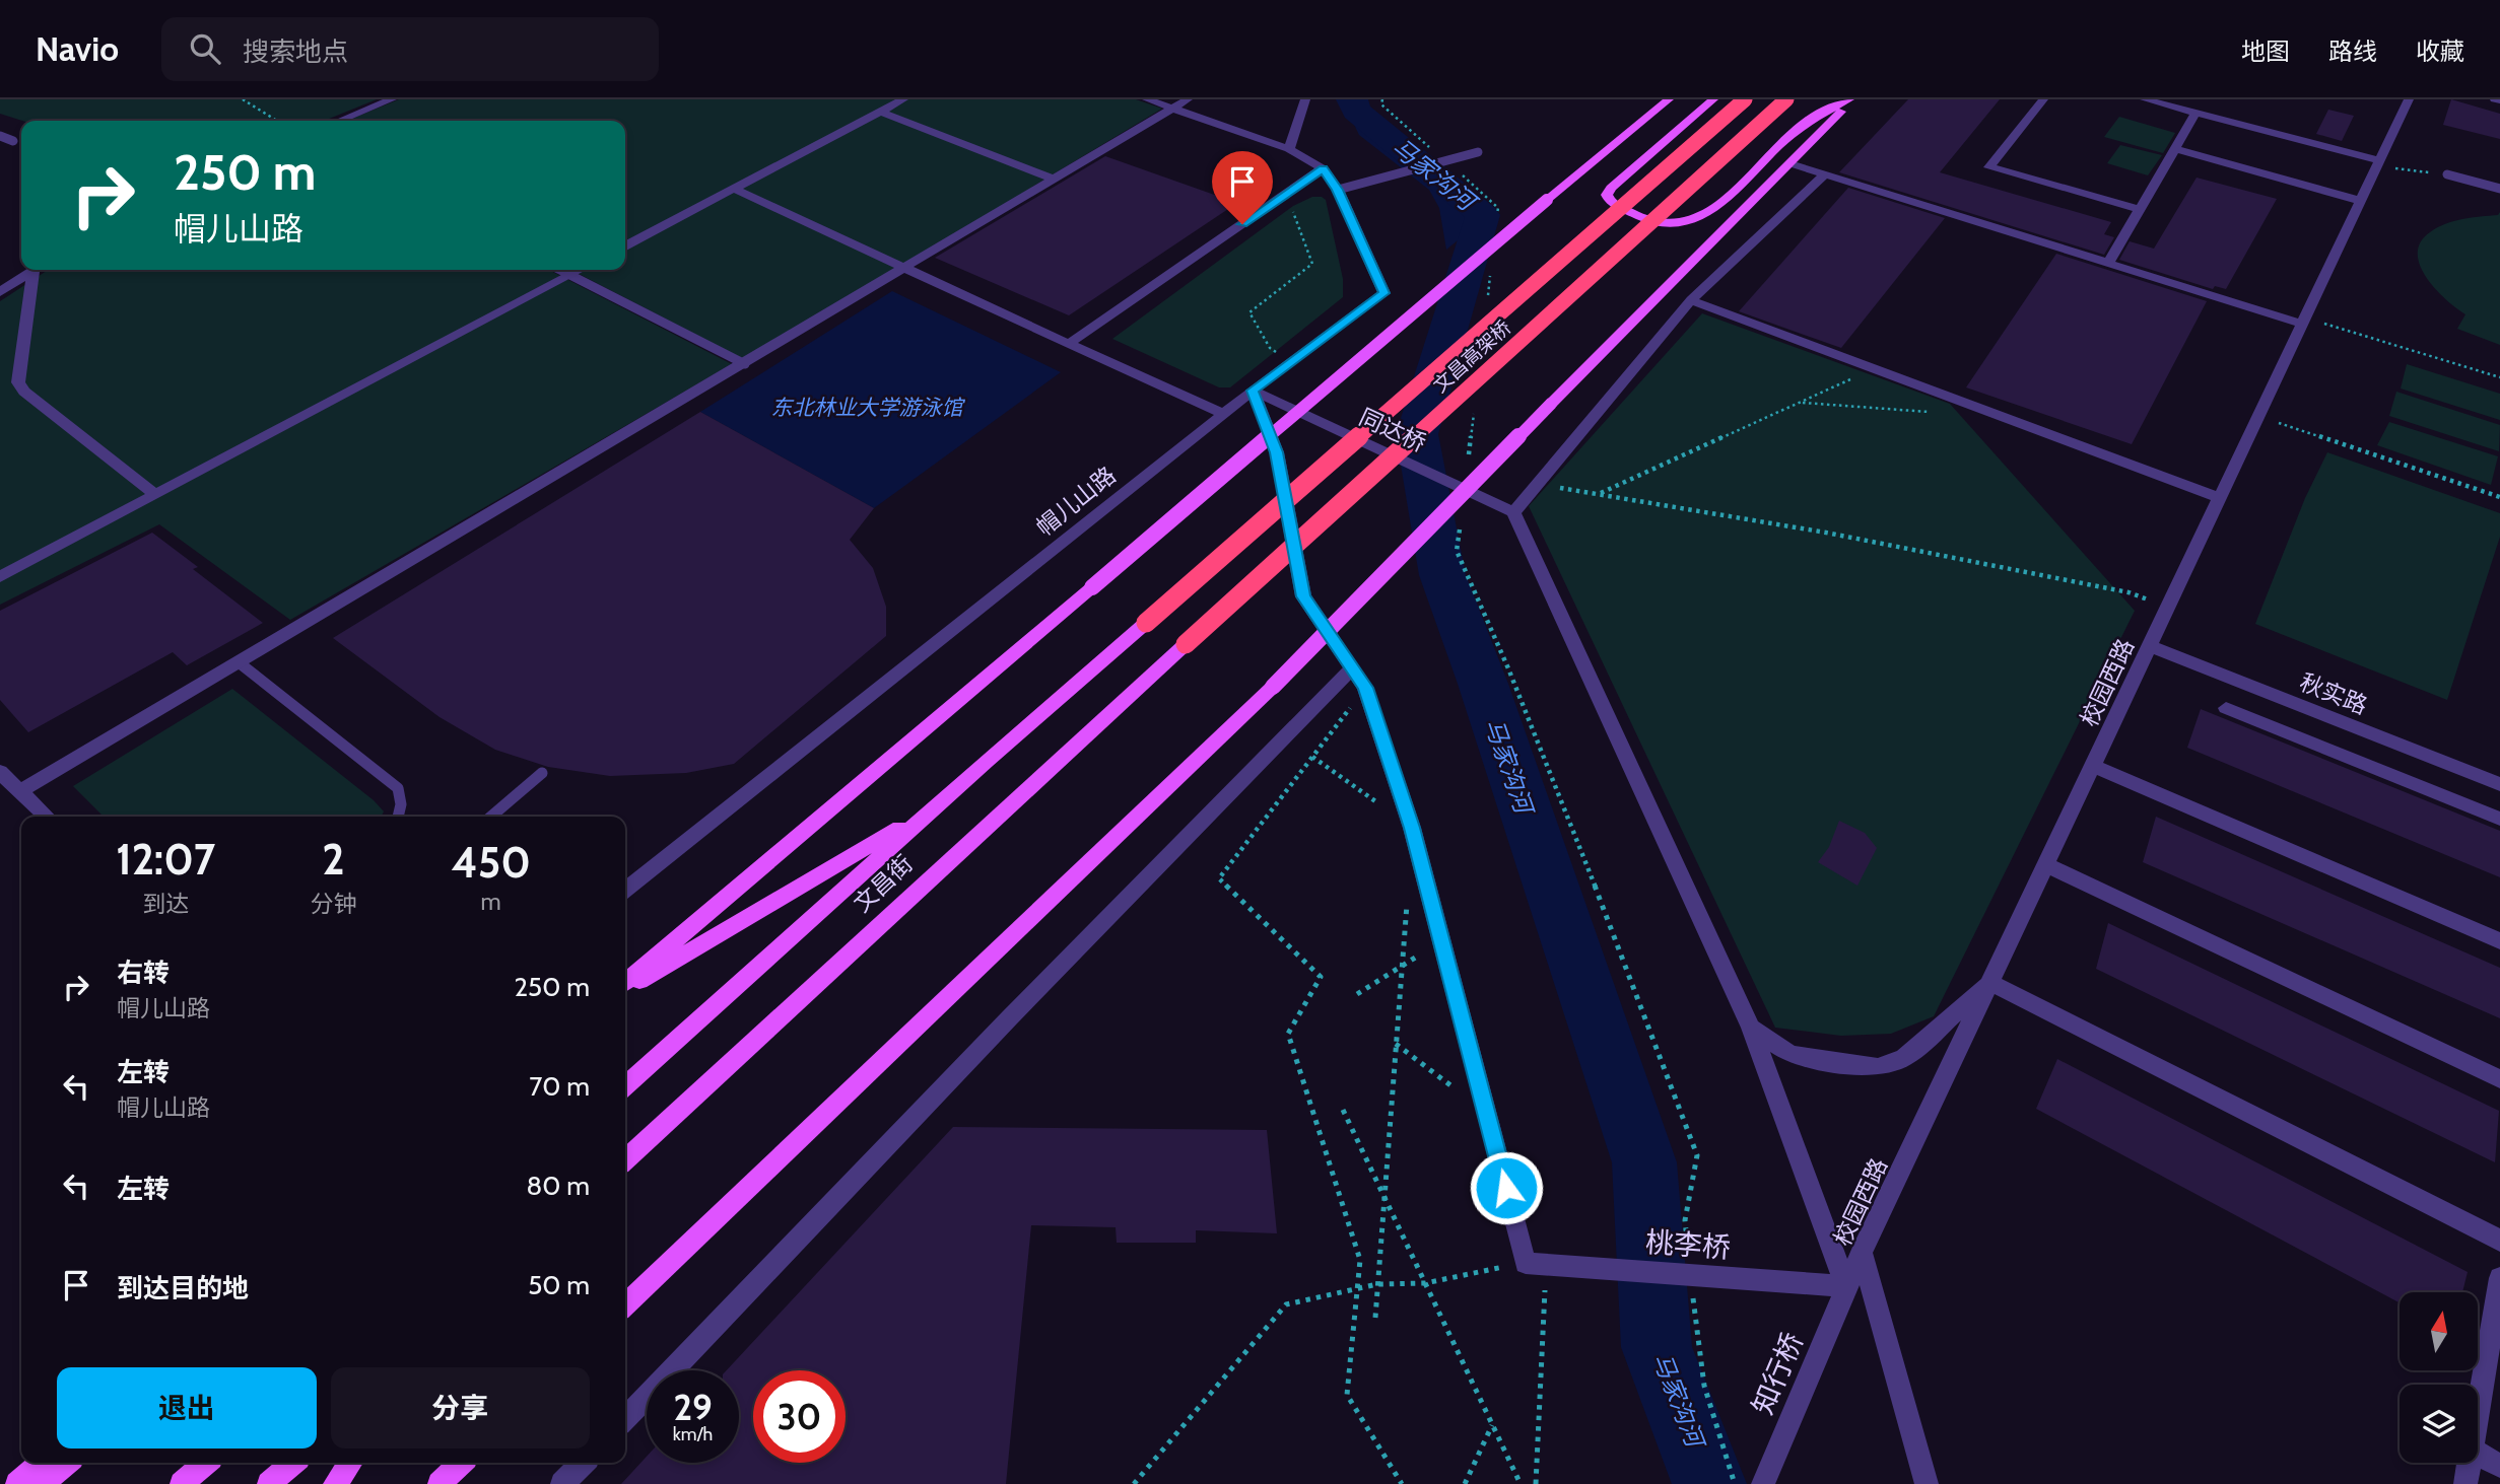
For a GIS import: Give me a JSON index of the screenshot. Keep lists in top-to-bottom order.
{
  "streets": {
    "highway": ["文昌高架桥"],
    "main road": ["文昌街"],
    "street": [
      "同达桥",
      "帽儿山路",
      "校园西路",
      "秋实路",
      "桃李桥",
      "知行桥"
    ]
  },
  "crossings": [
    ["文昌高架桥", "文昌街"],
    ["同达桥", "帽儿山路"],
    ["校园西路", "秋实路"],
    ["校园西路", "桃李桥"],
    ["校园西路", "知行桥"],
    ["桃李桥", "知行桥"]
  ],
  "water": ["马家沟河", "东北林业大学游泳馆"],
  "north": "top",
  "page": {
    "header": "Navio",
    "search": "搜索地点",
    "nav": ["地图", "路线", "收藏"],
    "turn": ["250 m", "帽儿山路"],
    "eta": [
      "12:07",
      "到达",
      "2",
      "分钟",
      "450",
      "m"
    ],
    "list": [
      {
        "name": "右转",
        "note": "帽儿山路",
        "value": "250 m"
      },
      {
        "name": "左转",
        "note": "帽儿山路",
        "value": "70 m"
      },
      {
        "name": "左转",
        "value": "80 m"
      },
      {
        "name": "到达目的地",
        "value": "50 m"
      }
    ],
    "buttons": ["退出", "分享"],
    "speed": "29 km/h",
    "limit": "30"
  }
}
